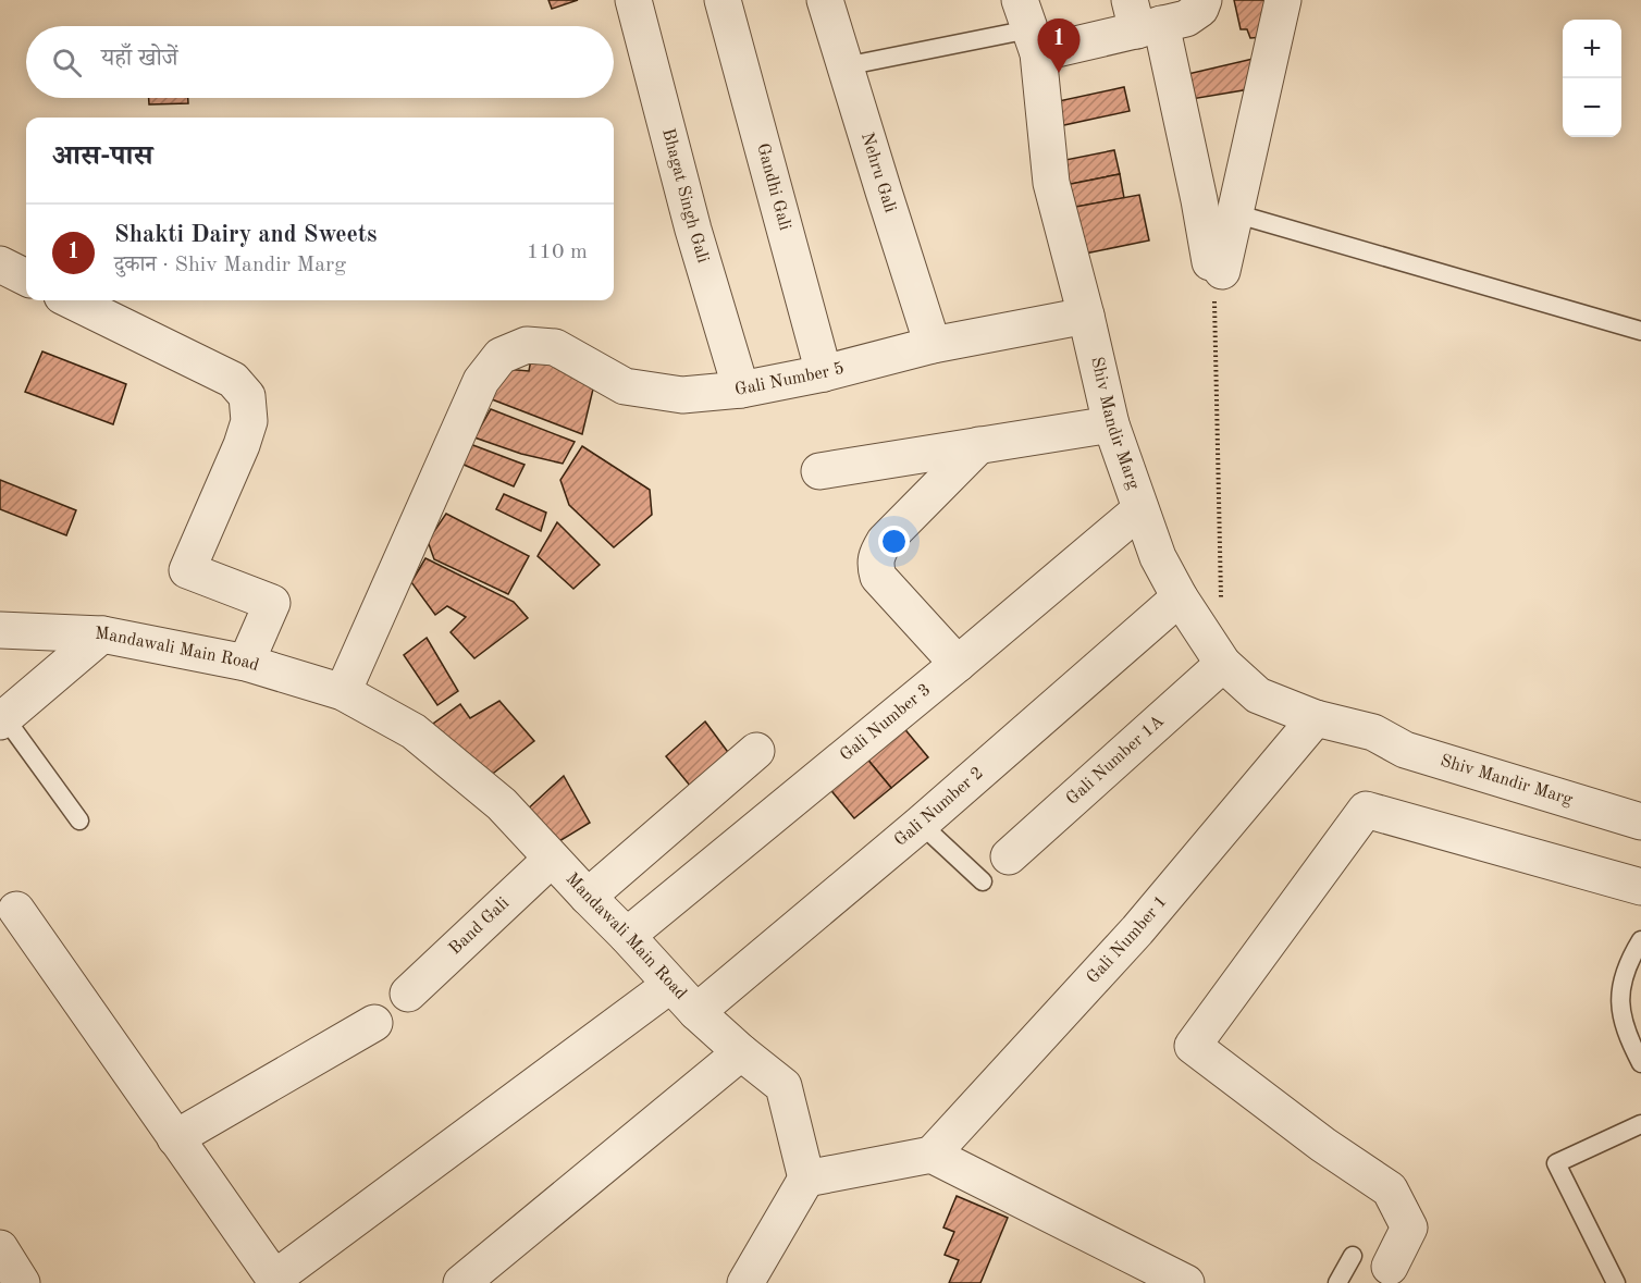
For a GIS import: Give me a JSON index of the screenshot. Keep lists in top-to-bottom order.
{
  "streets": {
    "street": [
      "Nehru Gali",
      "Gandhi Gali",
      "Bhagat Singh Gali",
      "Gali Number 5",
      "Shiv Mandir Marg",
      "Mandawali Main Road",
      "Gali Number 3",
      "Gali Number 1A",
      "Gali Number 2",
      "Band Gali",
      "Gali Number 1"
    ]
  },
  "crossings": [
    ["Nehru Gali", "Gali Number 5"],
    ["Gandhi Gali", "Gali Number 5"],
    ["Bhagat Singh Gali", "Gali Number 5"],
    ["Gali Number 5", "Shiv Mandir Marg"],
    ["Gali Number 5", "Mandawali Main Road"],
    ["Shiv Mandir Marg", "Gali Number 3"],
    ["Shiv Mandir Marg", "Gali Number 1A"],
    ["Shiv Mandir Marg", "Gali Number 2"],
    ["Shiv Mandir Marg", "Gali Number 1"],
    ["Mandawali Main Road", "Gali Number 3"],
    ["Mandawali Main Road", "Gali Number 2"],
    ["Mandawali Main Road", "Band Gali"]
  ],
  "page": {
    "pins": "1",
    "map_buttons": ["+", "−"],
    "search": "यहाँ खोजें",
    "heading": "आस-पास",
    "list": [
      {
        "mark": "1",
        "name": "Shakti Dairy and Sweets",
        "note": "दुकान · Shiv Mandir Marg",
        "value": "110 m"
      }
    ]
  }
}
